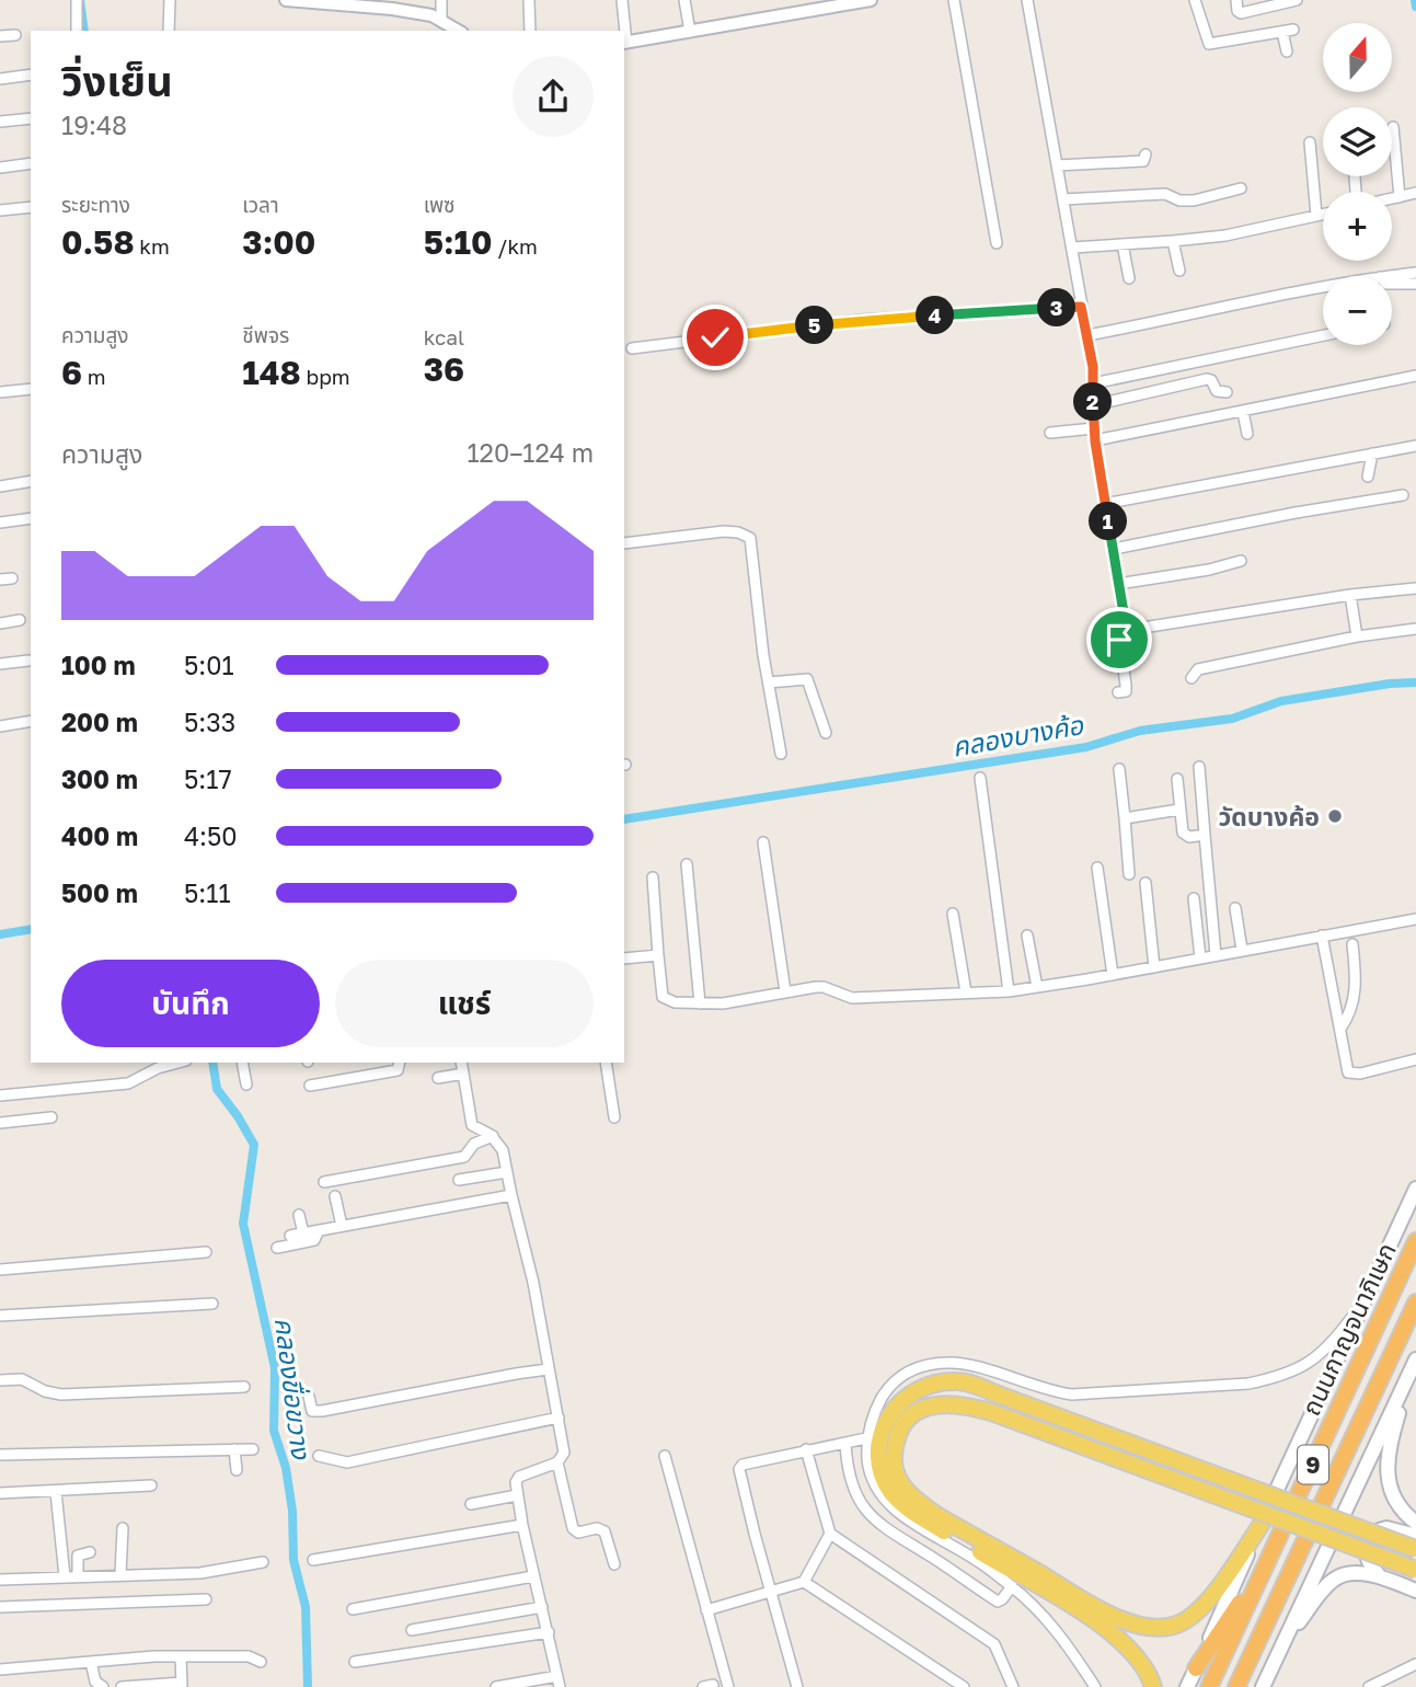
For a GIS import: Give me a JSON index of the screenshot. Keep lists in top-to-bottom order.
{
  "streets": {
    "highway": ["ถนนกาญจนาภิเษก", "9"]
  },
  "water": ["คลองบางค้อ", "คลองขื่อขวาง"],
  "places": ["วัดบางค้อ"],
  "north": "top",
  "page": {
    "map_buttons": ["+", "−"],
    "heading": ["วิ่งเย็น", "19:48"],
    "stats": [
      ["ระยะทาง", "0.58 km"],
      ["เวลา", "3:00"],
      ["เพซ", "5:10 /km"],
      ["ความสูง", "6 m"],
      ["ชีพจร", "148 bpm"],
      ["kcal", "36"]
    ],
    "pins": [
      "3",
      "4",
      "5",
      "2",
      "1"
    ],
    "chart": ["ความสูง", "120–124 m"],
    "list": [
      {
        "name": "100 m",
        "note": "5:01"
      },
      {
        "name": "200 m",
        "note": "5:33"
      },
      {
        "name": "300 m",
        "note": "5:17"
      },
      {
        "name": "400 m",
        "note": "4:50"
      },
      {
        "name": "500 m",
        "note": "5:11"
      }
    ],
    "buttons": ["บันทึก", "แชร์"]
  }
}
